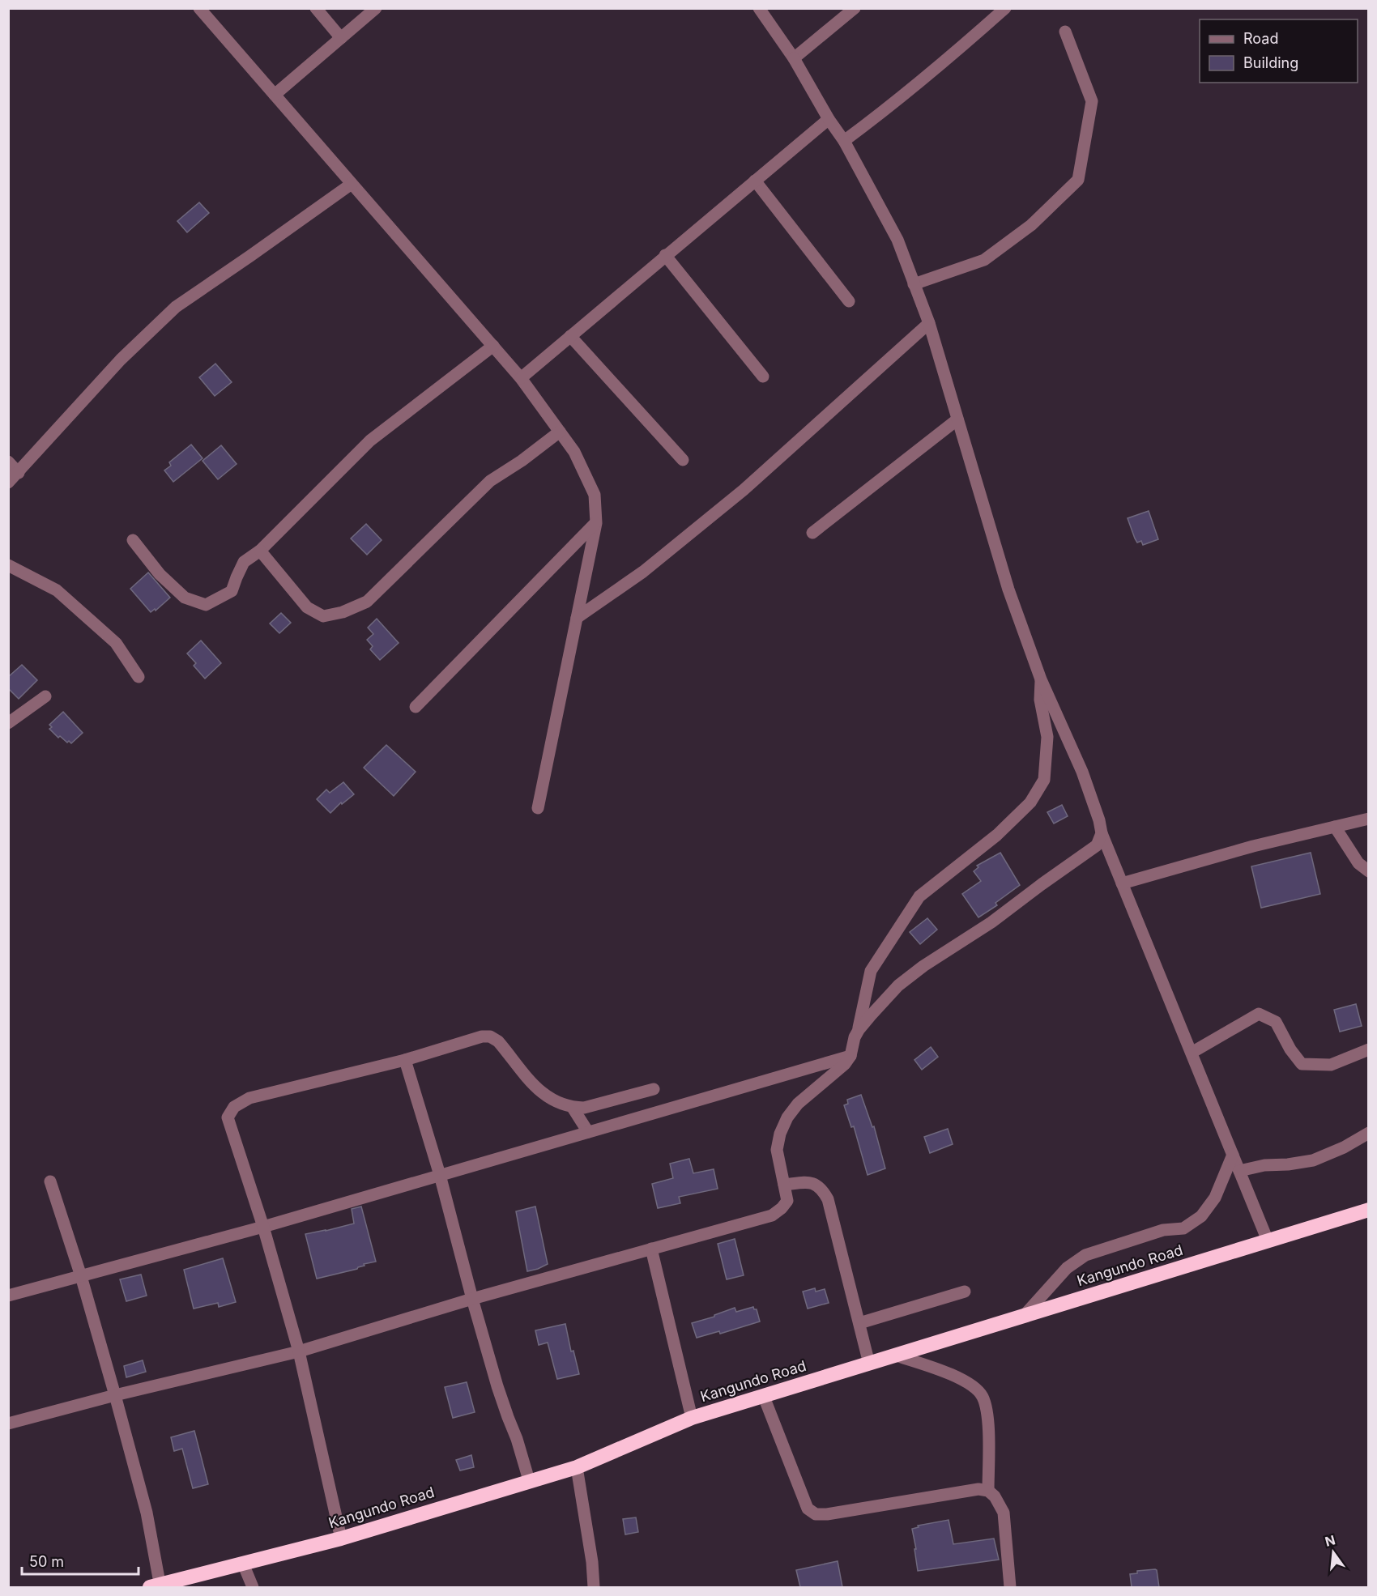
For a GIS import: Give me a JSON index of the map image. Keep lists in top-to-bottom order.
{
  "streets": {
    "highway": ["Kangundo Road"]
  },
  "legend": ["Road", "Building"],
  "scale_bar": "50 m",
  "north": "top"
}
